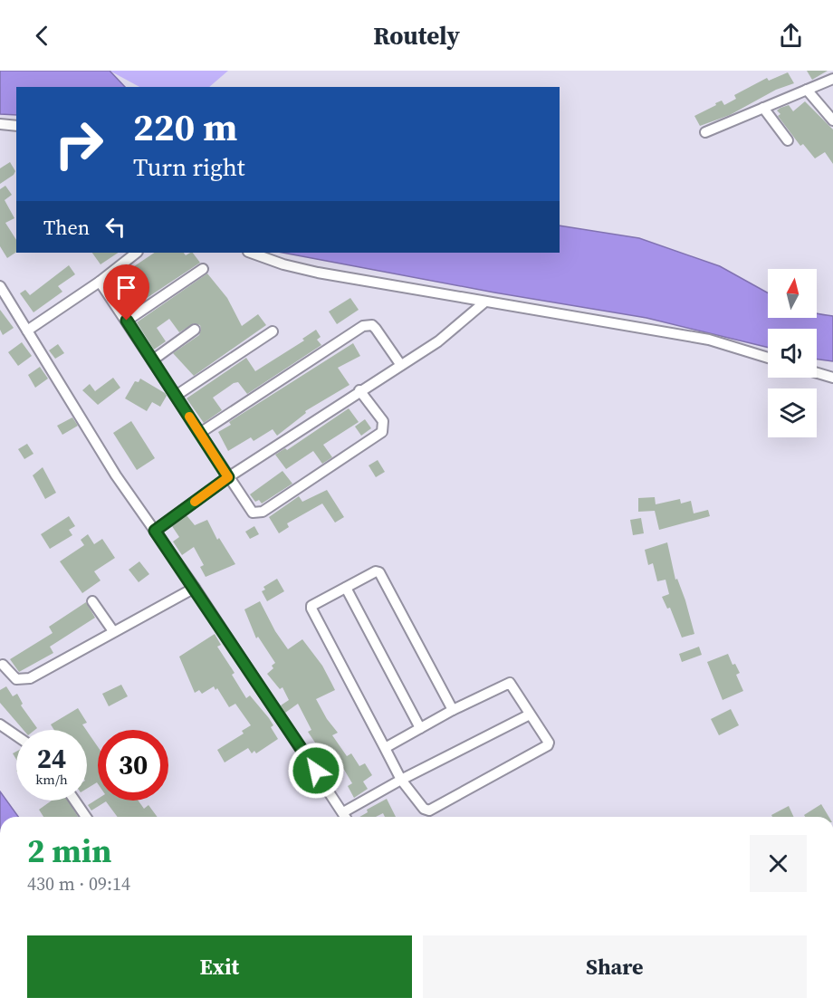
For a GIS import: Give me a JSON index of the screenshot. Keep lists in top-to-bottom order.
{
  "north": "top",
  "page": {
    "header": "Routely",
    "turn": ["220 m", "Turn right"],
    "then": "Then",
    "speed": "24 km/h",
    "limit": "30",
    "heading": ["2 min", "430 m · 09:14"],
    "buttons": ["Exit", "Share"]
  }
}
